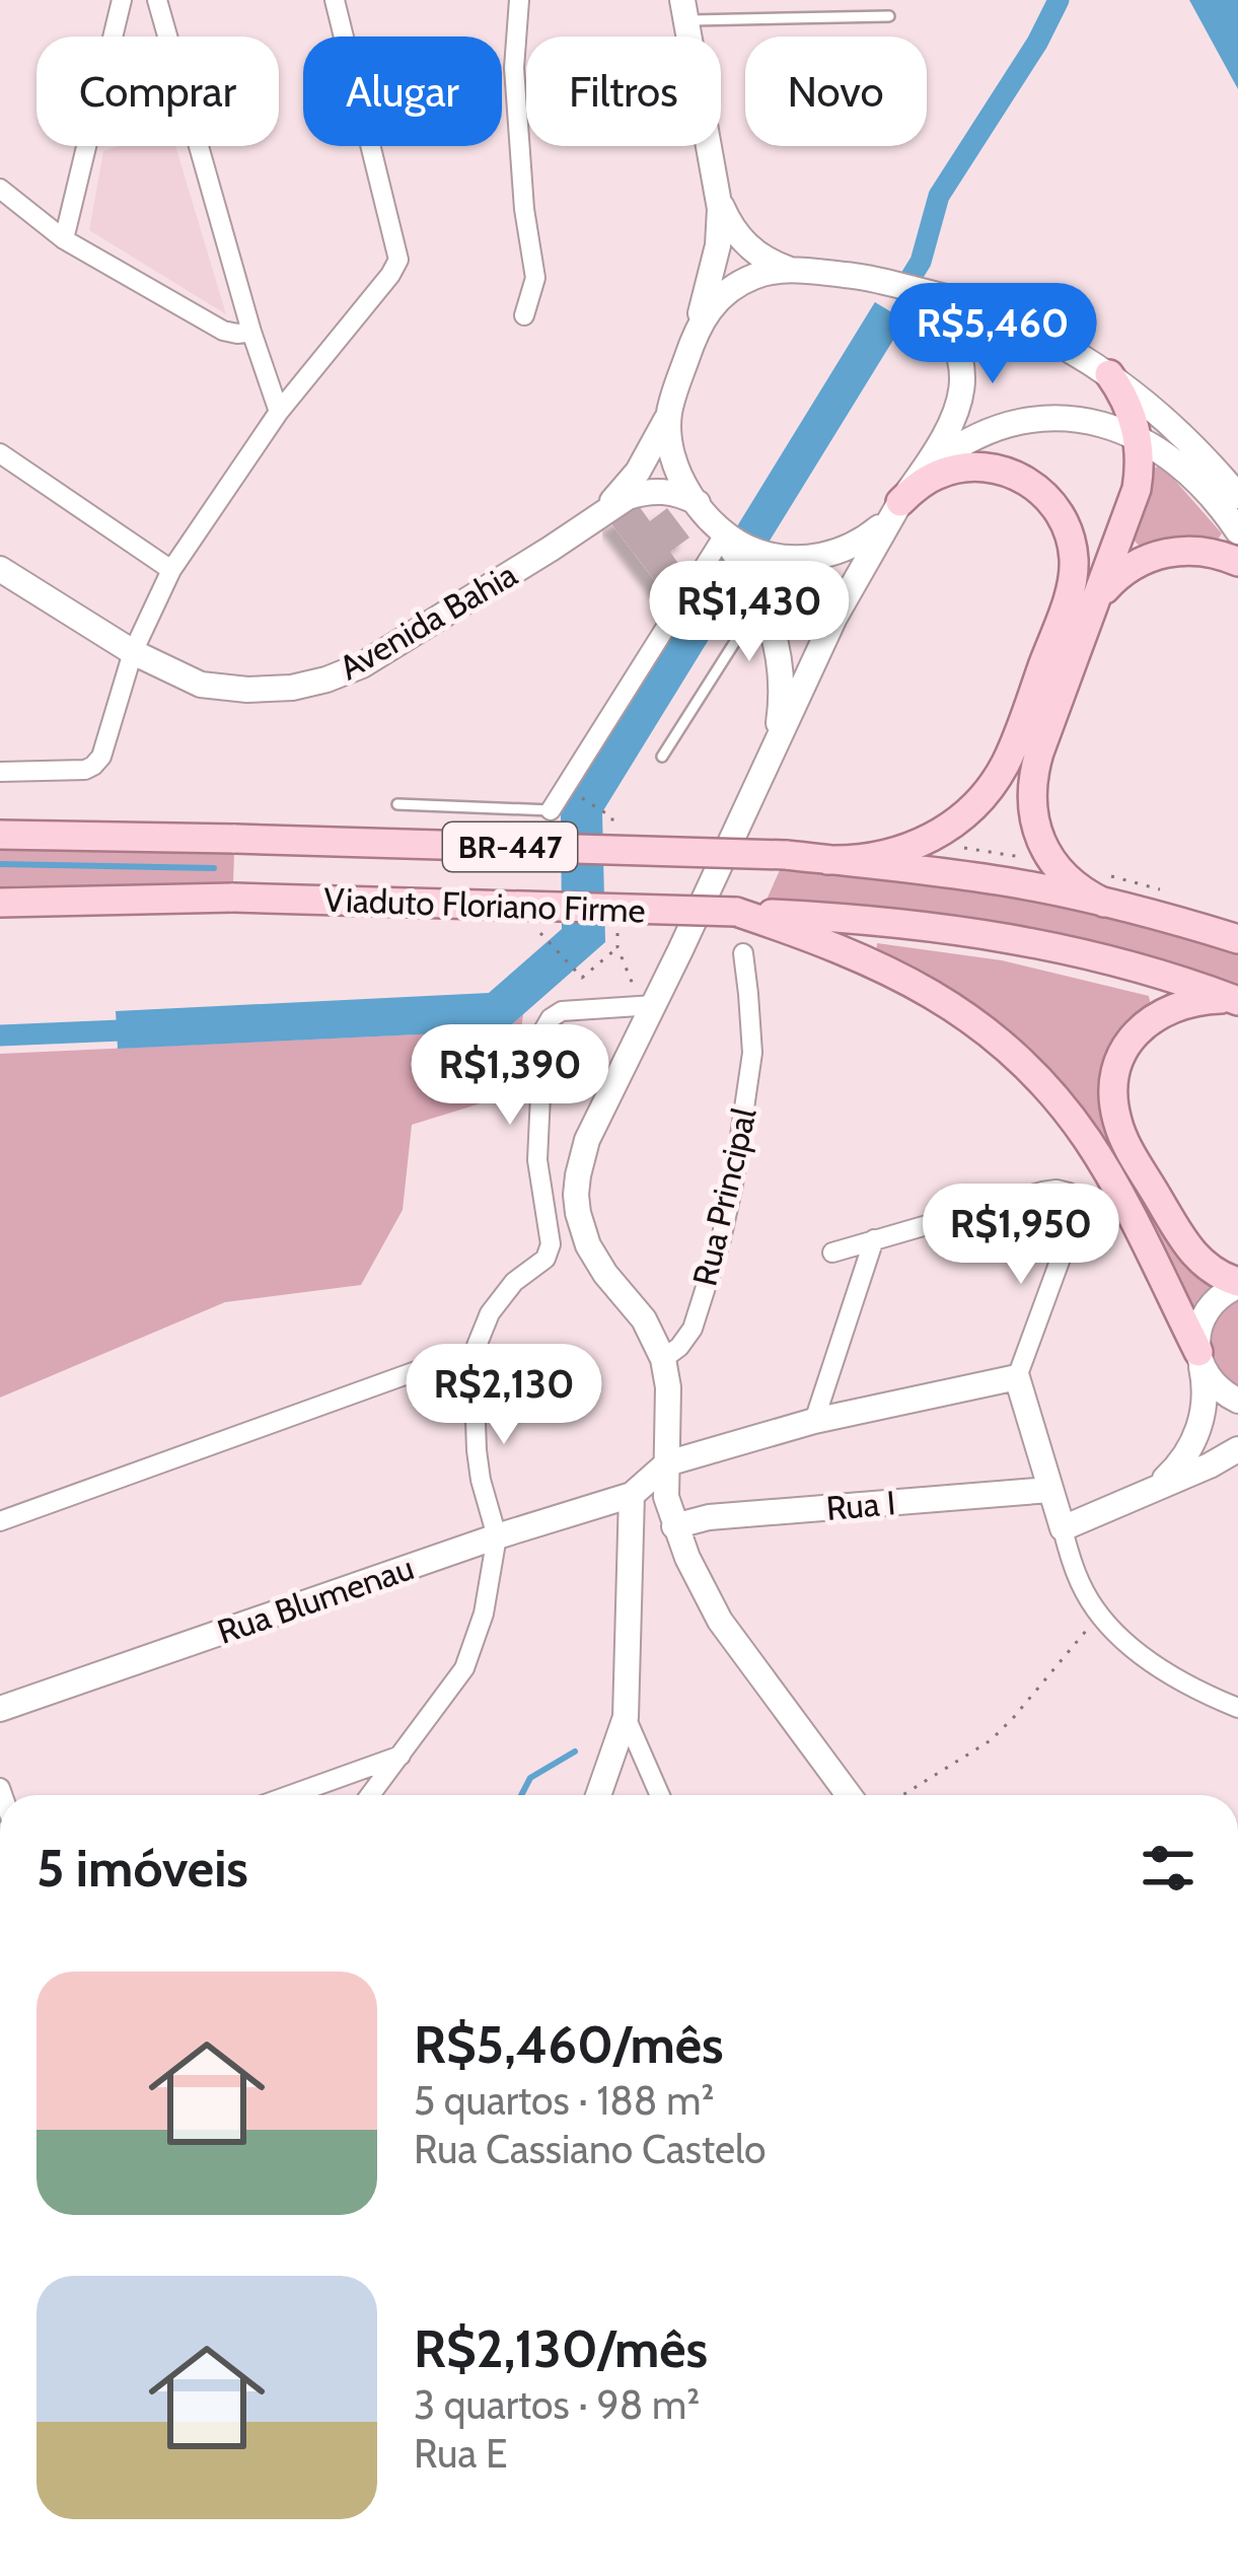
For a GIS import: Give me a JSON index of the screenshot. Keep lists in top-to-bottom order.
{
  "streets": {
    "main road": ["BR-447", "Viaduto Floriano Firme"],
    "street": [
      "Avenida Bahia",
      "Rua Principal",
      "Rua I",
      "Rua Blumenau"
    ]
  },
  "crossings": [
    ["BR-447", "Viaduto Floriano Firme"]
  ],
  "page": {
    "chip": [
      "Comprar",
      "Alugar",
      "Filtros",
      "Novo"
    ],
    "price": [
      "R$5,460",
      "R$1,430",
      "R$1,390",
      "R$1,950",
      "R$2,130"
    ],
    "heading": "5 imóveis",
    "list": [
      {
        "name": "R$5,460/mês",
        "note": "5 quartos · 188 m² · Rua Cassiano Castelo"
      },
      {
        "name": "R$2,130/mês",
        "note": "3 quartos · 98 m² · Rua E"
      }
    ]
  }
}
